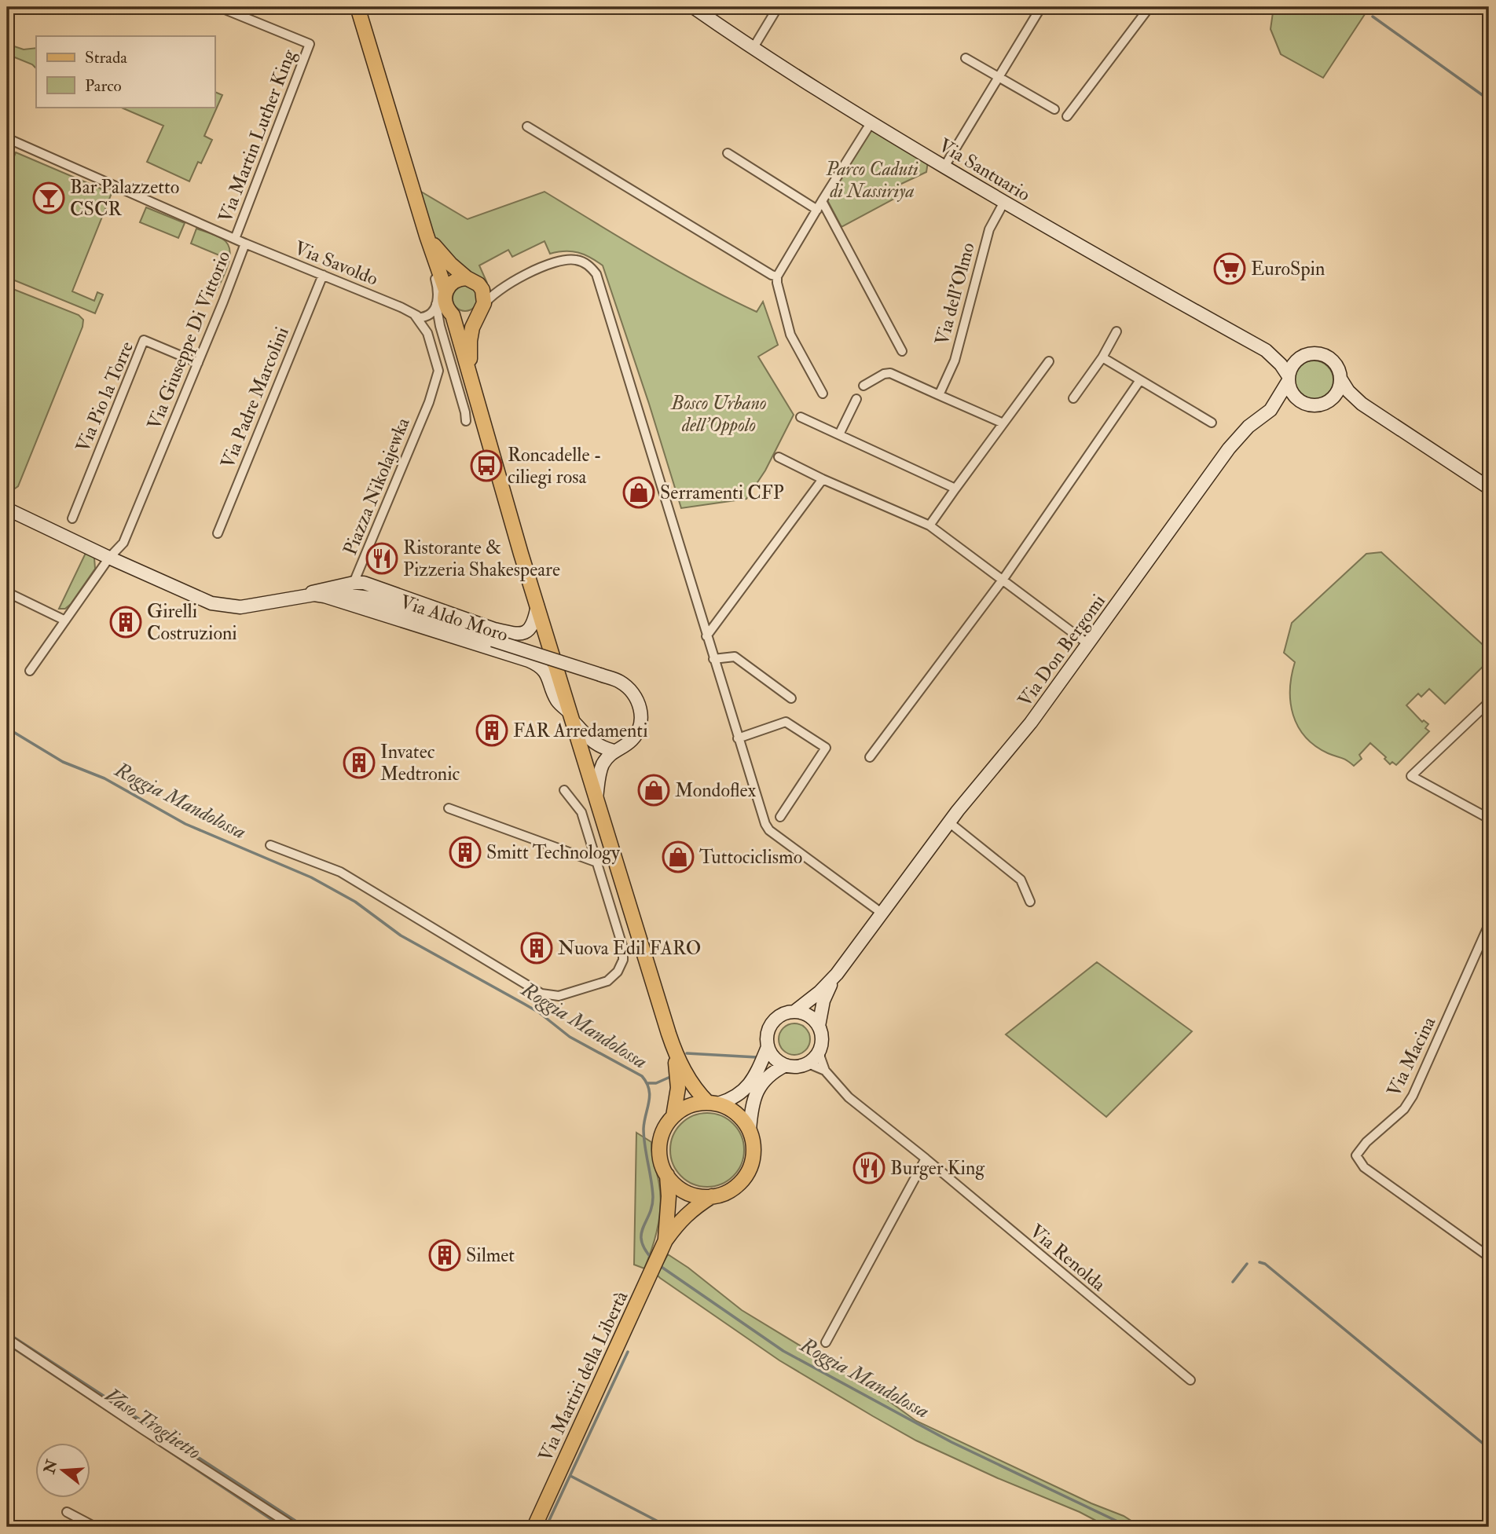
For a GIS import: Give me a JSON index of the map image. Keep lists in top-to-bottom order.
{
  "streets": {
    "main road": ["Via Martiri della Libertà"],
    "street": [
      "Via Martin Luther King",
      "Via Santuario",
      "Via Savoldo",
      "Via dell'Olmo",
      "Via Giuseppe Di Vittorio",
      "Via Pio la Torre",
      "Via Padre Marcolini",
      "Piazza Nikolajewka",
      "Via Aldo Moro",
      "Via Don Bergomi",
      "Via Macina",
      "Via Renolda"
    ]
  },
  "crossings": [
    ["Via Martin Luther King", "Via Giuseppe Di Vittorio"],
    ["Via Santuario", "Via dell'Olmo"],
    ["Via Santuario", "Via Don Bergomi"],
    ["Via Savoldo", "Via Giuseppe Di Vittorio"],
    ["Via Savoldo", "Via Padre Marcolini"],
    ["Via Savoldo", "Piazza Nikolajewka"],
    ["Via Giuseppe Di Vittorio", "Via Pio la Torre"],
    ["Via Giuseppe Di Vittorio", "Via Aldo Moro"],
    ["Piazza Nikolajewka", "Via Aldo Moro"],
    ["Via Don Bergomi", "Via Renolda"]
  ],
  "water": ["Roggia Mandolossa", "Vaso Troglietto"],
  "parks": ["Parco Caduti di Nassiriya", "Bosco Urbano dell'Oppolo"],
  "places": {
    "bar": ["Bar Palazzetto CSCR"],
    "supermarket": ["EuroSpin"],
    "bus stop": ["Roncadelle - ciliegi rosa"],
    "shop": ["Serramenti CFP", "Mondoflex", "Tuttociclismo"],
    "restaurant": ["Ristorante & Pizzeria Shakespeare", "Burger King"],
    "building": [
      "Girelli Costruzioni",
      "FAR Arredamenti",
      "Invatec Medtronic",
      "Smitt Technology",
      "Nuova Edil FARO",
      "Silmet"
    ]
  },
  "legend": ["Strada", "Parco"],
  "north": "left"
}
